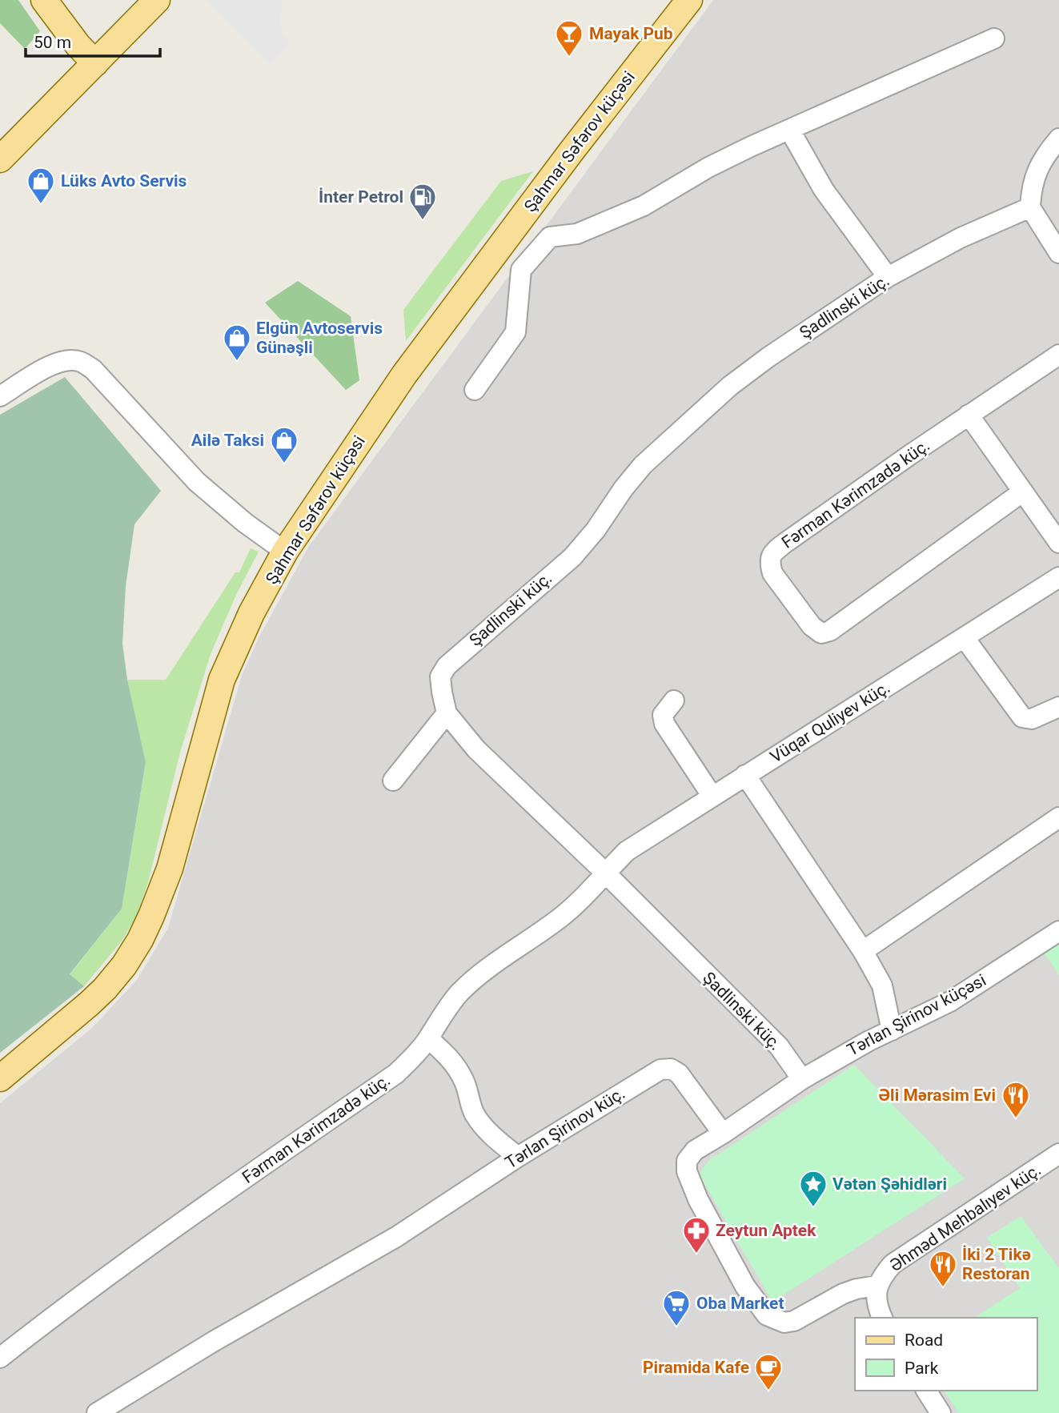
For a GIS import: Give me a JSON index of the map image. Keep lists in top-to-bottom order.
{
  "streets": {
    "main road": ["Şahmar Səfərov küçəsi"],
    "street": [
      "Şadlinski küç.",
      "Fərman Kərimzadə küç.",
      "Vüqar Quliyev küç.",
      "Tərlan Şirinov küçəsi",
      "Tərlan Şirinov küç.",
      "Əhməd Mehbalıyev küç."
    ]
  },
  "crossings": [
    ["Şadlinski küç.", "Fərman Kərimzadə küç."],
    ["Şadlinski küç.", "Vüqar Quliyev küç."],
    ["Şadlinski küç.", "Tərlan Şirinov küçəsi"],
    ["Fərman Kərimzadə küç.", "Vüqar Quliyev küç."]
  ],
  "places": {
    "bar": ["Mayak Pub"],
    "shop": ["Lüks Avto Servis", "Elgün Avtoservis Günəşli", "Ailə Taksi"],
    "fuel station": ["İnter Petrol"],
    "restaurant": ["Əli Mərasim Evi", "İki 2 Tikə Restoran"],
    "place": ["Vətən Şəhidləri"],
    "pharmacy": ["Zeytun Aptek"],
    "supermarket": ["Oba Market"],
    "cafe": ["Piramida Kafe"]
  },
  "legend": ["Road", "Park"],
  "scale_bar": "50 m"
}
